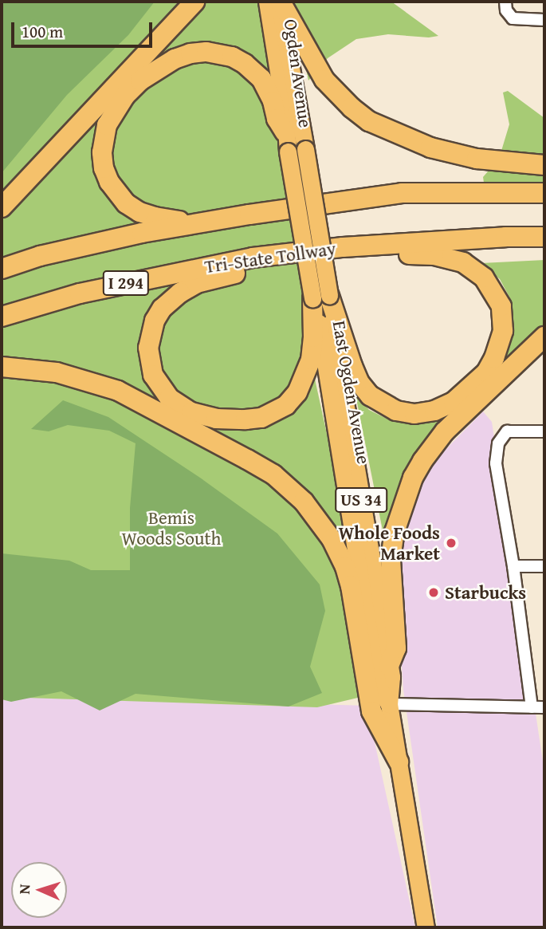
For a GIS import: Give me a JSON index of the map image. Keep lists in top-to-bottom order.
{
  "streets": {
    "highway": ["Tri-State Tollway", "I 294"],
    "main road": ["Ogden Avenue", "East Ogden Avenue", "US 34"]
  },
  "crossings": [
    ["Ogden Avenue", "East Ogden Avenue"]
  ],
  "parks": ["Bemis Woods South"],
  "places": ["Whole Foods Market", "Starbucks"],
  "scale_bar": "100 m",
  "north": "left"
}
